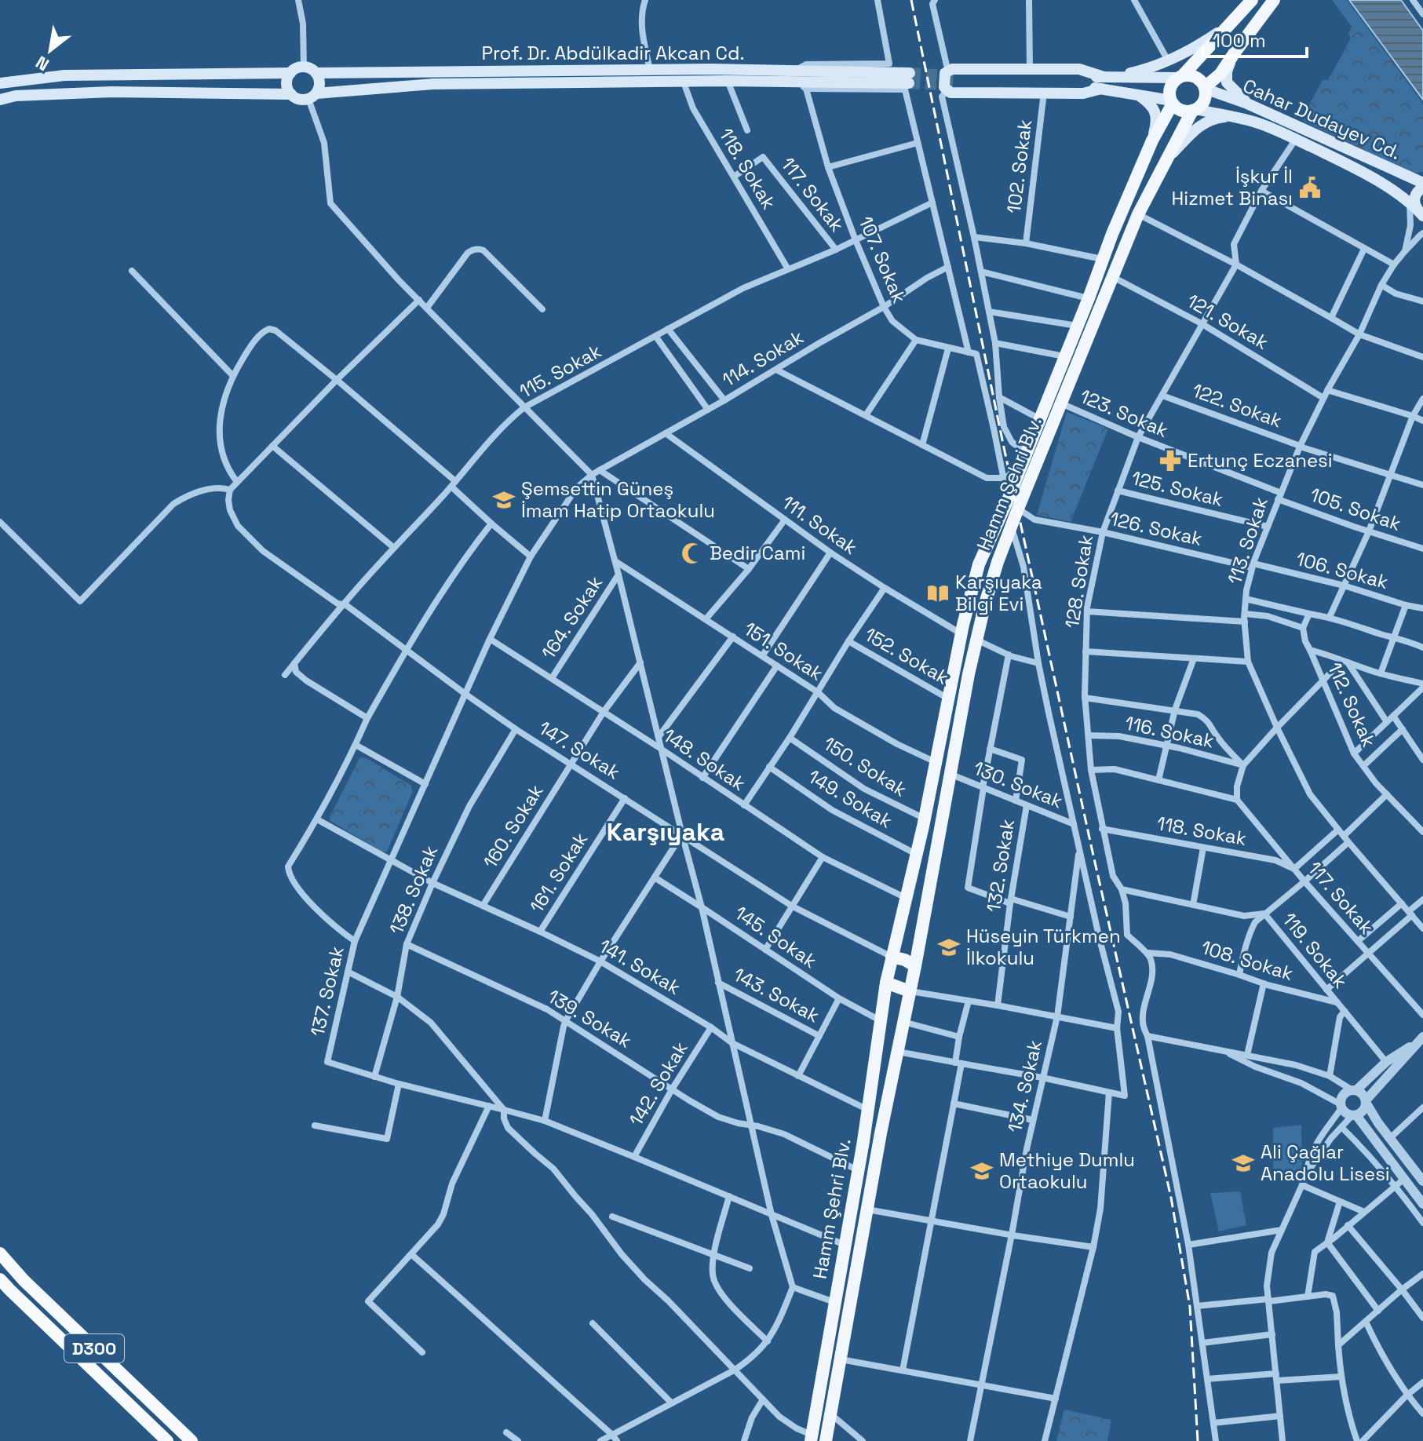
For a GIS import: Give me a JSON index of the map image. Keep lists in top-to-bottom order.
{
  "streets": {
    "highway": ["D300"],
    "main road": ["Prof. Dr. Abdülkadir Akcan Cd.", "Cahar Dudayev Cd.", "Hamm Şehri Blv."],
    "street": [
      "102. Sokak",
      "118. Sokak",
      "117. Sokak",
      "107. Sokak",
      "121. Sokak",
      "114. Sokak",
      "115. Sokak",
      "122. Sokak",
      "123. Sokak",
      "125. Sokak",
      "105. Sokak",
      "111. Sokak",
      "126. Sokak",
      "113. Sokak",
      "106. Sokak",
      "128. Sokak",
      "164. Sokak",
      "151. Sokak",
      "152. Sokak",
      "112. Sokak",
      "116. Sokak",
      "147. Sokak",
      "148. Sokak",
      "150. Sokak",
      "130. Sokak",
      "149. Sokak",
      "160. Sokak",
      "132. Sokak",
      "161. Sokak",
      "138. Sokak",
      "145. Sokak",
      "119. Sokak",
      "108. Sokak",
      "141. Sokak",
      "137. Sokak",
      "143. Sokak",
      "139. Sokak",
      "142. Sokak",
      "134. Sokak"
    ]
  },
  "crossings": [
    ["Prof. Dr. Abdülkadir Akcan Cd.", "118. Sokak"],
    ["Cahar Dudayev Cd.", "Hamm Şehri Blv."],
    ["Cahar Dudayev Cd.", "113. Sokak"],
    ["Cahar Dudayev Cd.", "128. Sokak"],
    ["118. Sokak", "117. Sokak"],
    ["118. Sokak", "115. Sokak"],
    ["118. Sokak", "128. Sokak"],
    ["117. Sokak", "115. Sokak"],
    ["107. Sokak", "114. Sokak"],
    ["107. Sokak", "115. Sokak"],
    ["121. Sokak", "Hamm Şehri Blv."],
    ["121. Sokak", "113. Sokak"],
    ["121. Sokak", "128. Sokak"],
    ["114. Sokak", "111. Sokak"],
    ["114. Sokak", "137. Sokak"],
    ["115. Sokak", "147. Sokak"],
    ["122. Sokak", "113. Sokak"],
    ["122. Sokak", "128. Sokak"],
    ["123. Sokak", "Hamm Şehri Blv."],
    ["123. Sokak", "105. Sokak"],
    ["123. Sokak", "113. Sokak"],
    ["123. Sokak", "128. Sokak"],
    ["Hamm Şehri Blv.", "111. Sokak"],
    ["Hamm Şehri Blv.", "126. Sokak"],
    ["Hamm Şehri Blv.", "151. Sokak"],
    ["Hamm Şehri Blv.", "152. Sokak"],
    ["Hamm Şehri Blv.", "147. Sokak"],
    ["Hamm Şehri Blv.", "148. Sokak"],
    ["Hamm Şehri Blv.", "150. Sokak"],
    ["Hamm Şehri Blv.", "130. Sokak"],
    ["Hamm Şehri Blv.", "149. Sokak"],
    ["Hamm Şehri Blv.", "145. Sokak"],
    ["Hamm Şehri Blv.", "141. Sokak"],
    ["Hamm Şehri Blv.", "137. Sokak"],
    ["Hamm Şehri Blv.", "139. Sokak"],
    ["125. Sokak", "113. Sokak"],
    ["125. Sokak", "128. Sokak"],
    ["105. Sokak", "113. Sokak"],
    ["126. Sokak", "113. Sokak"],
    ["126. Sokak", "106. Sokak"],
    ["126. Sokak", "128. Sokak"],
    ["113. Sokak", "106. Sokak"],
    ["128. Sokak", "116. Sokak"],
    ["128. Sokak", "119. Sokak"],
    ["128. Sokak", "108. Sokak"],
    ["164. Sokak", "148. Sokak"],
    ["147. Sokak", "160. Sokak"],
    ["147. Sokak", "161. Sokak"],
    ["147. Sokak", "138. Sokak"],
    ["147. Sokak", "137. Sokak"],
    ["148. Sokak", "160. Sokak"],
    ["148. Sokak", "137. Sokak"],
    ["130. Sokak", "132. Sokak"],
    ["160. Sokak", "141. Sokak"],
    ["161. Sokak", "141. Sokak"],
    ["138. Sokak", "141. Sokak"],
    ["138. Sokak", "137. Sokak"],
    ["138. Sokak", "139. Sokak"],
    ["119. Sokak", "108. Sokak"],
    ["141. Sokak", "137. Sokak"],
    ["141. Sokak", "142. Sokak"],
    ["137. Sokak", "142. Sokak"],
    ["139. Sokak", "142. Sokak"]
  ],
  "districts": ["Karşıyaka"],
  "places": {
    "public building": ["İşkur İl Hizmet Binası"],
    "pharmacy": ["Ertunç Eczanesi"],
    "school or university": [
      "Şemsettin Güneş İmam Hatip Ortaokulu",
      "Hüseyin Türkmen İlkokulu",
      "Ali Çağlar Anadolu Lisesi",
      "Methiye Dumlu Ortaokulu"
    ],
    "mosque": ["Bedir Cami"],
    "library": ["Karşıyaka Bilgi Evi"]
  },
  "scale_bar": "100 m",
  "north": "bottom left"
}
